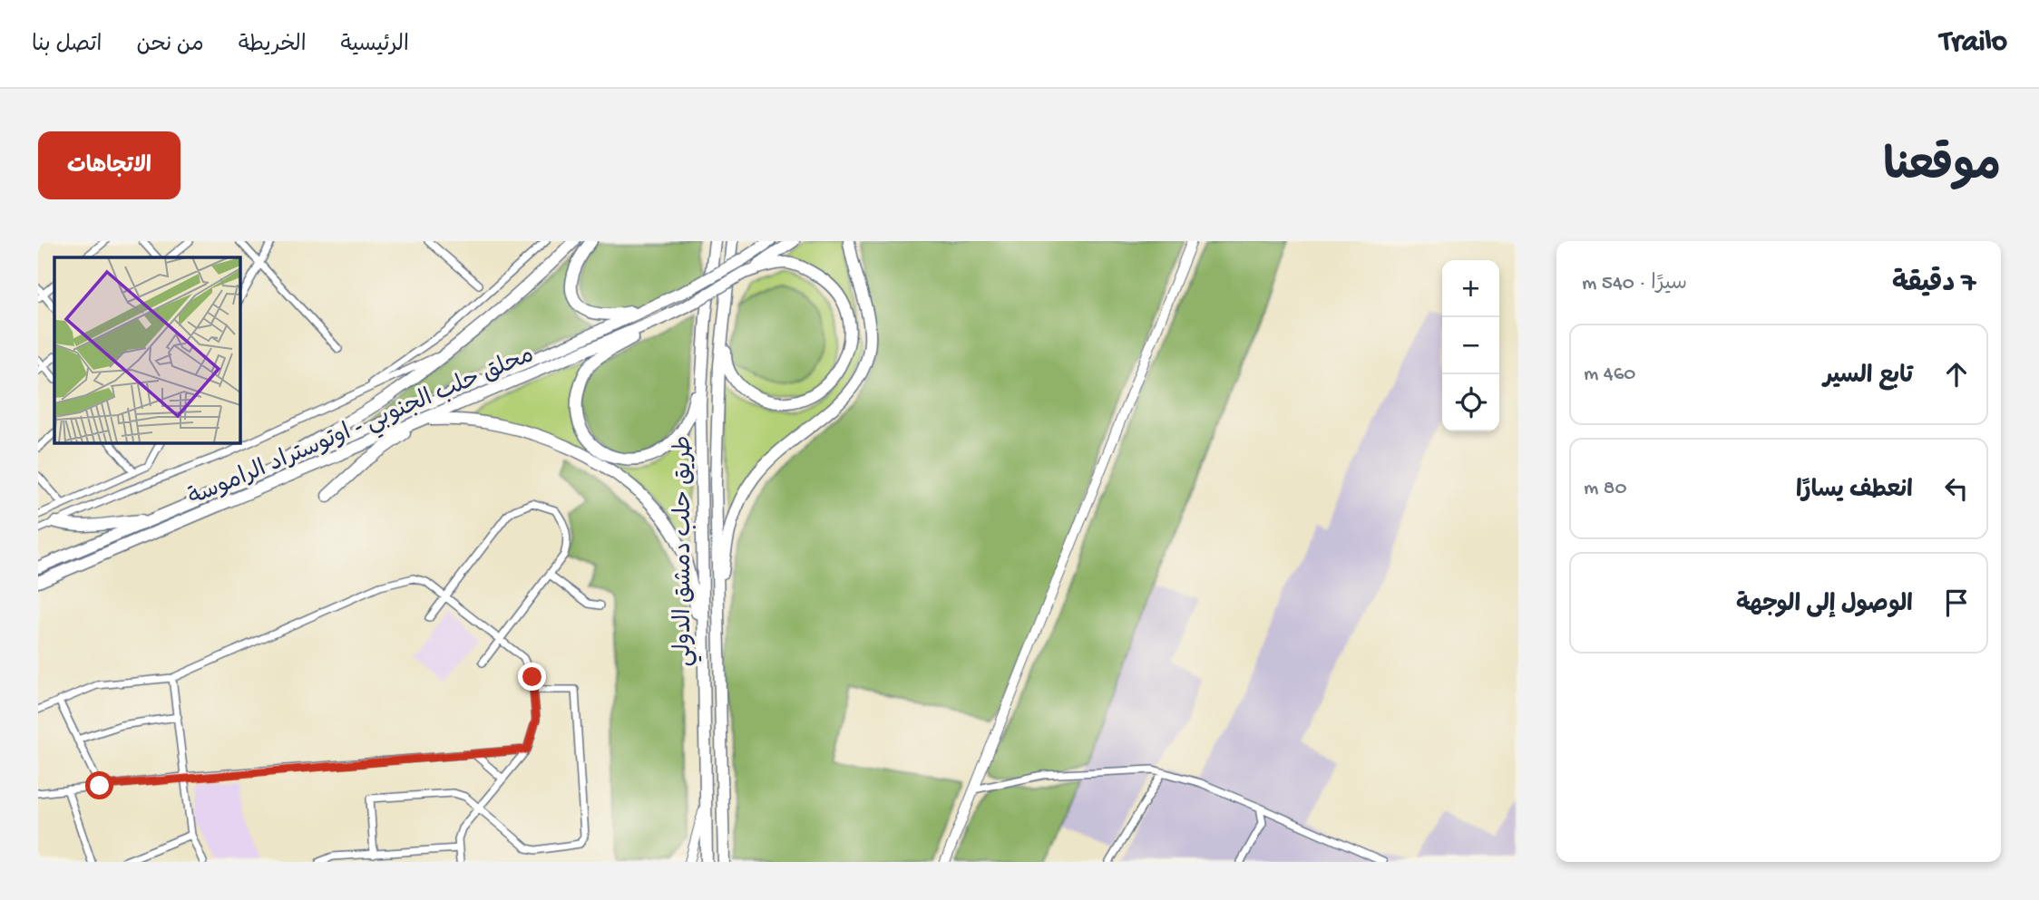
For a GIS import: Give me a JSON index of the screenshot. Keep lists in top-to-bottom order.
{
  "streets": {
    "highway": ["محلق حلب الجنوبي - اوتوستراد الراموسة", "طريق حلب دمشق الدولي"]
  },
  "page": {
    "header": "Trailo",
    "nav": [
      "الرئيسية",
      "الخريطة",
      "من نحن",
      "اتصل بنا"
    ],
    "title": "موقعنا",
    "buttons": "الاتجاهات",
    "heading": ["7 دقيقة", "سيرًا · 540 m"],
    "map_buttons": ["+", "−"],
    "list": [
      ["تابع السير", "460 m"],
      ["انعطف يسارًا", "80 m"],
      "الوصول إلى الوجهة"
    ]
  }
}
